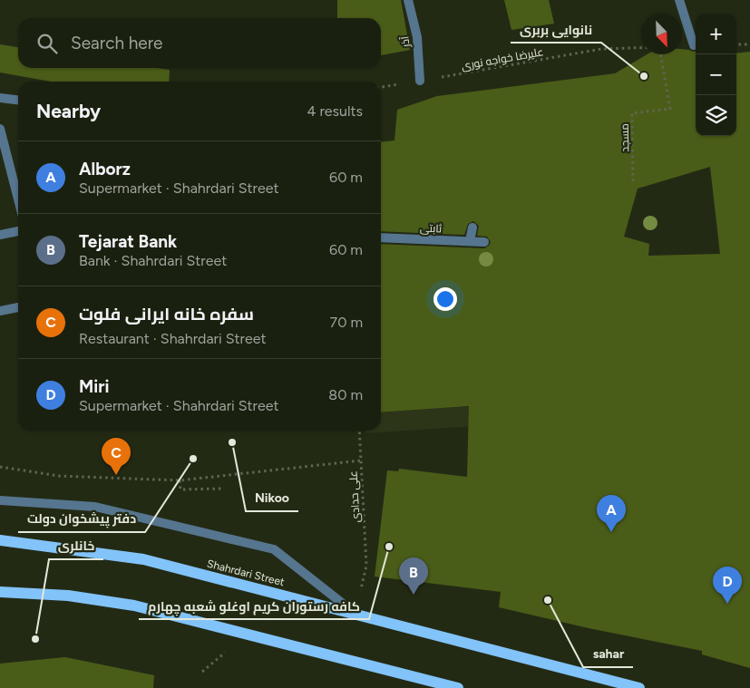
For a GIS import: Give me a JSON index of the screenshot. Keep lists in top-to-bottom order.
{
  "streets": {
    "main road": ["Shahrdari Street"],
    "street": ["آذر", "ثابتی"],
    "path": ["علیرضا خواجه نوری", "مسجد", "علی حدادی"]
  },
  "crossings": [
    ["آذر", "علیرضا خواجه نوری"]
  ],
  "places": [
    "نانوایی بربری",
    "Nikoo",
    "دفتر پیشخوان دولت",
    "کافه رستوران کریم اوغلو شعبه چهارم",
    "sahar",
    "خانلری"
  ],
  "north": "bottom right",
  "page": {
    "map_buttons": ["+", "−"],
    "search": "Search here",
    "heading": ["Nearby", "4 results"],
    "list": [
      {
        "mark": "A",
        "name": "Alborz",
        "note": "Supermarket · Shahrdari Street",
        "value": "60 m"
      },
      {
        "mark": "B",
        "name": "Tejarat Bank",
        "note": "Bank · Shahrdari Street",
        "value": "60 m"
      },
      {
        "mark": "C",
        "name": "سفره خانه ایرانی فلوت",
        "note": "Restaurant · Shahrdari Street",
        "value": "70 m"
      },
      {
        "mark": "D",
        "name": "Miri",
        "note": "Supermarket · Shahrdari Street",
        "value": "80 m"
      }
    ],
    "pins": [
      "C",
      "A",
      "B",
      "D"
    ]
  }
}
